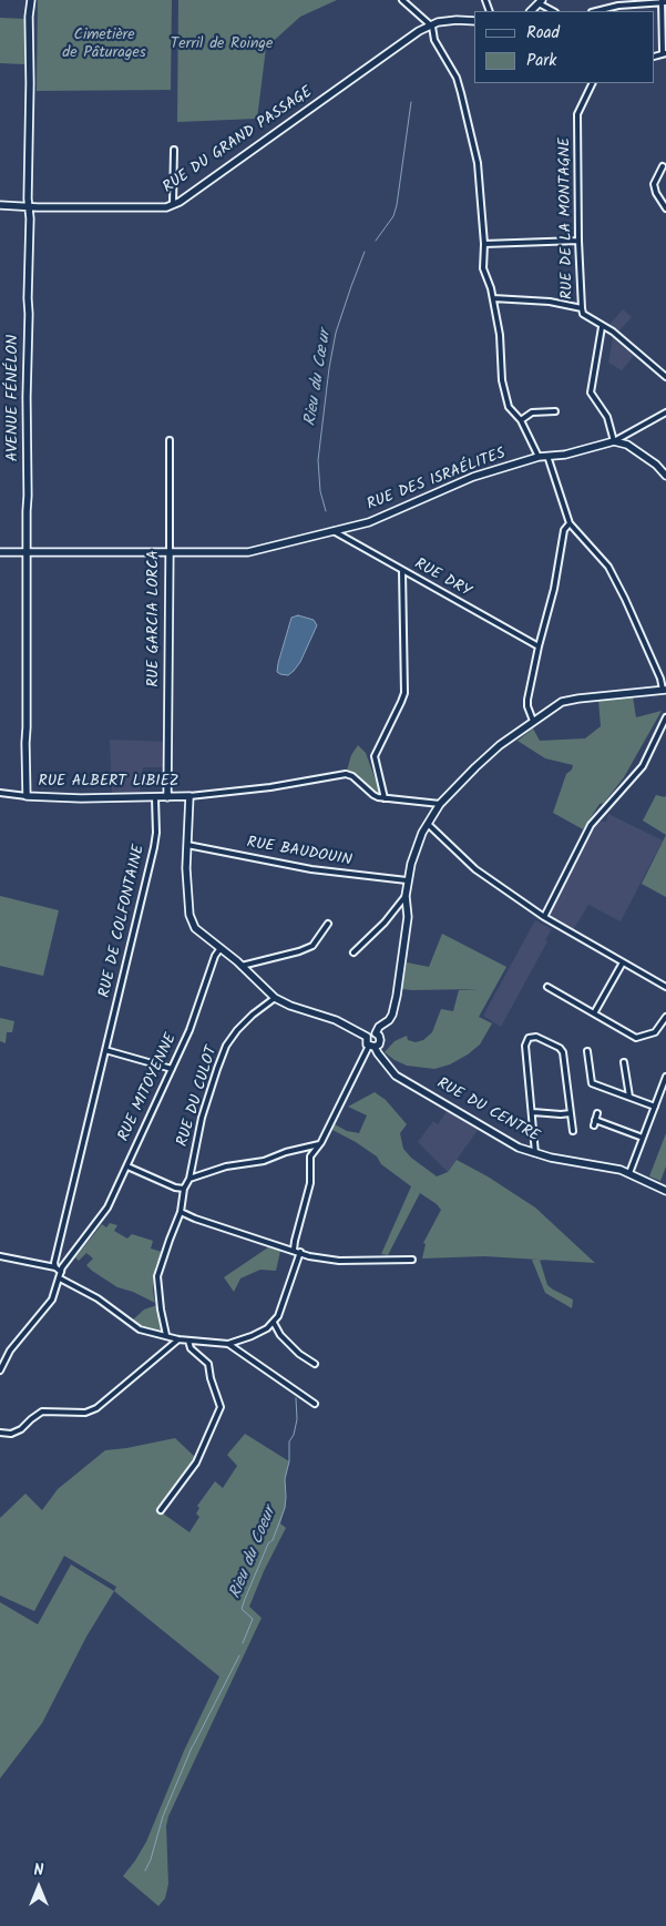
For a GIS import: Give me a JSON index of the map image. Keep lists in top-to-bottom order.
{
  "streets": {
    "street": [
      "RUE DU GRAND PASSAGE",
      "RUE DE LA MONTAGNE",
      "AVENUE FÉNÉLON",
      "RUE DES ISRAÉLITES",
      "RUE DRY",
      "RUE GARCIA LORCA",
      "RUE ALBERT LIBIEZ",
      "RUE BAUDOUIN",
      "RUE DE COLFONTAINE",
      "RUE MITOYENNE",
      "RUE DU CULOT",
      "RUE DU CENTRE"
    ]
  },
  "crossings": [
    ["RUE DU GRAND PASSAGE", "AVENUE FÉNÉLON"],
    ["AVENUE FÉNÉLON", "RUE DES ISRAÉLITES"],
    ["AVENUE FÉNÉLON", "RUE ALBERT LIBIEZ"],
    ["RUE DES ISRAÉLITES", "RUE DRY"],
    ["RUE DES ISRAÉLITES", "RUE GARCIA LORCA"],
    ["RUE GARCIA LORCA", "RUE ALBERT LIBIEZ"],
    ["RUE ALBERT LIBIEZ", "RUE DE COLFONTAINE"]
  ],
  "water": ["Rieu du Cœur", "Rieu du Coeur"],
  "parks": ["Cimetière de Pâturages", "Terril de Roinge"],
  "legend": ["Road", "Park"],
  "north": "top"
}
